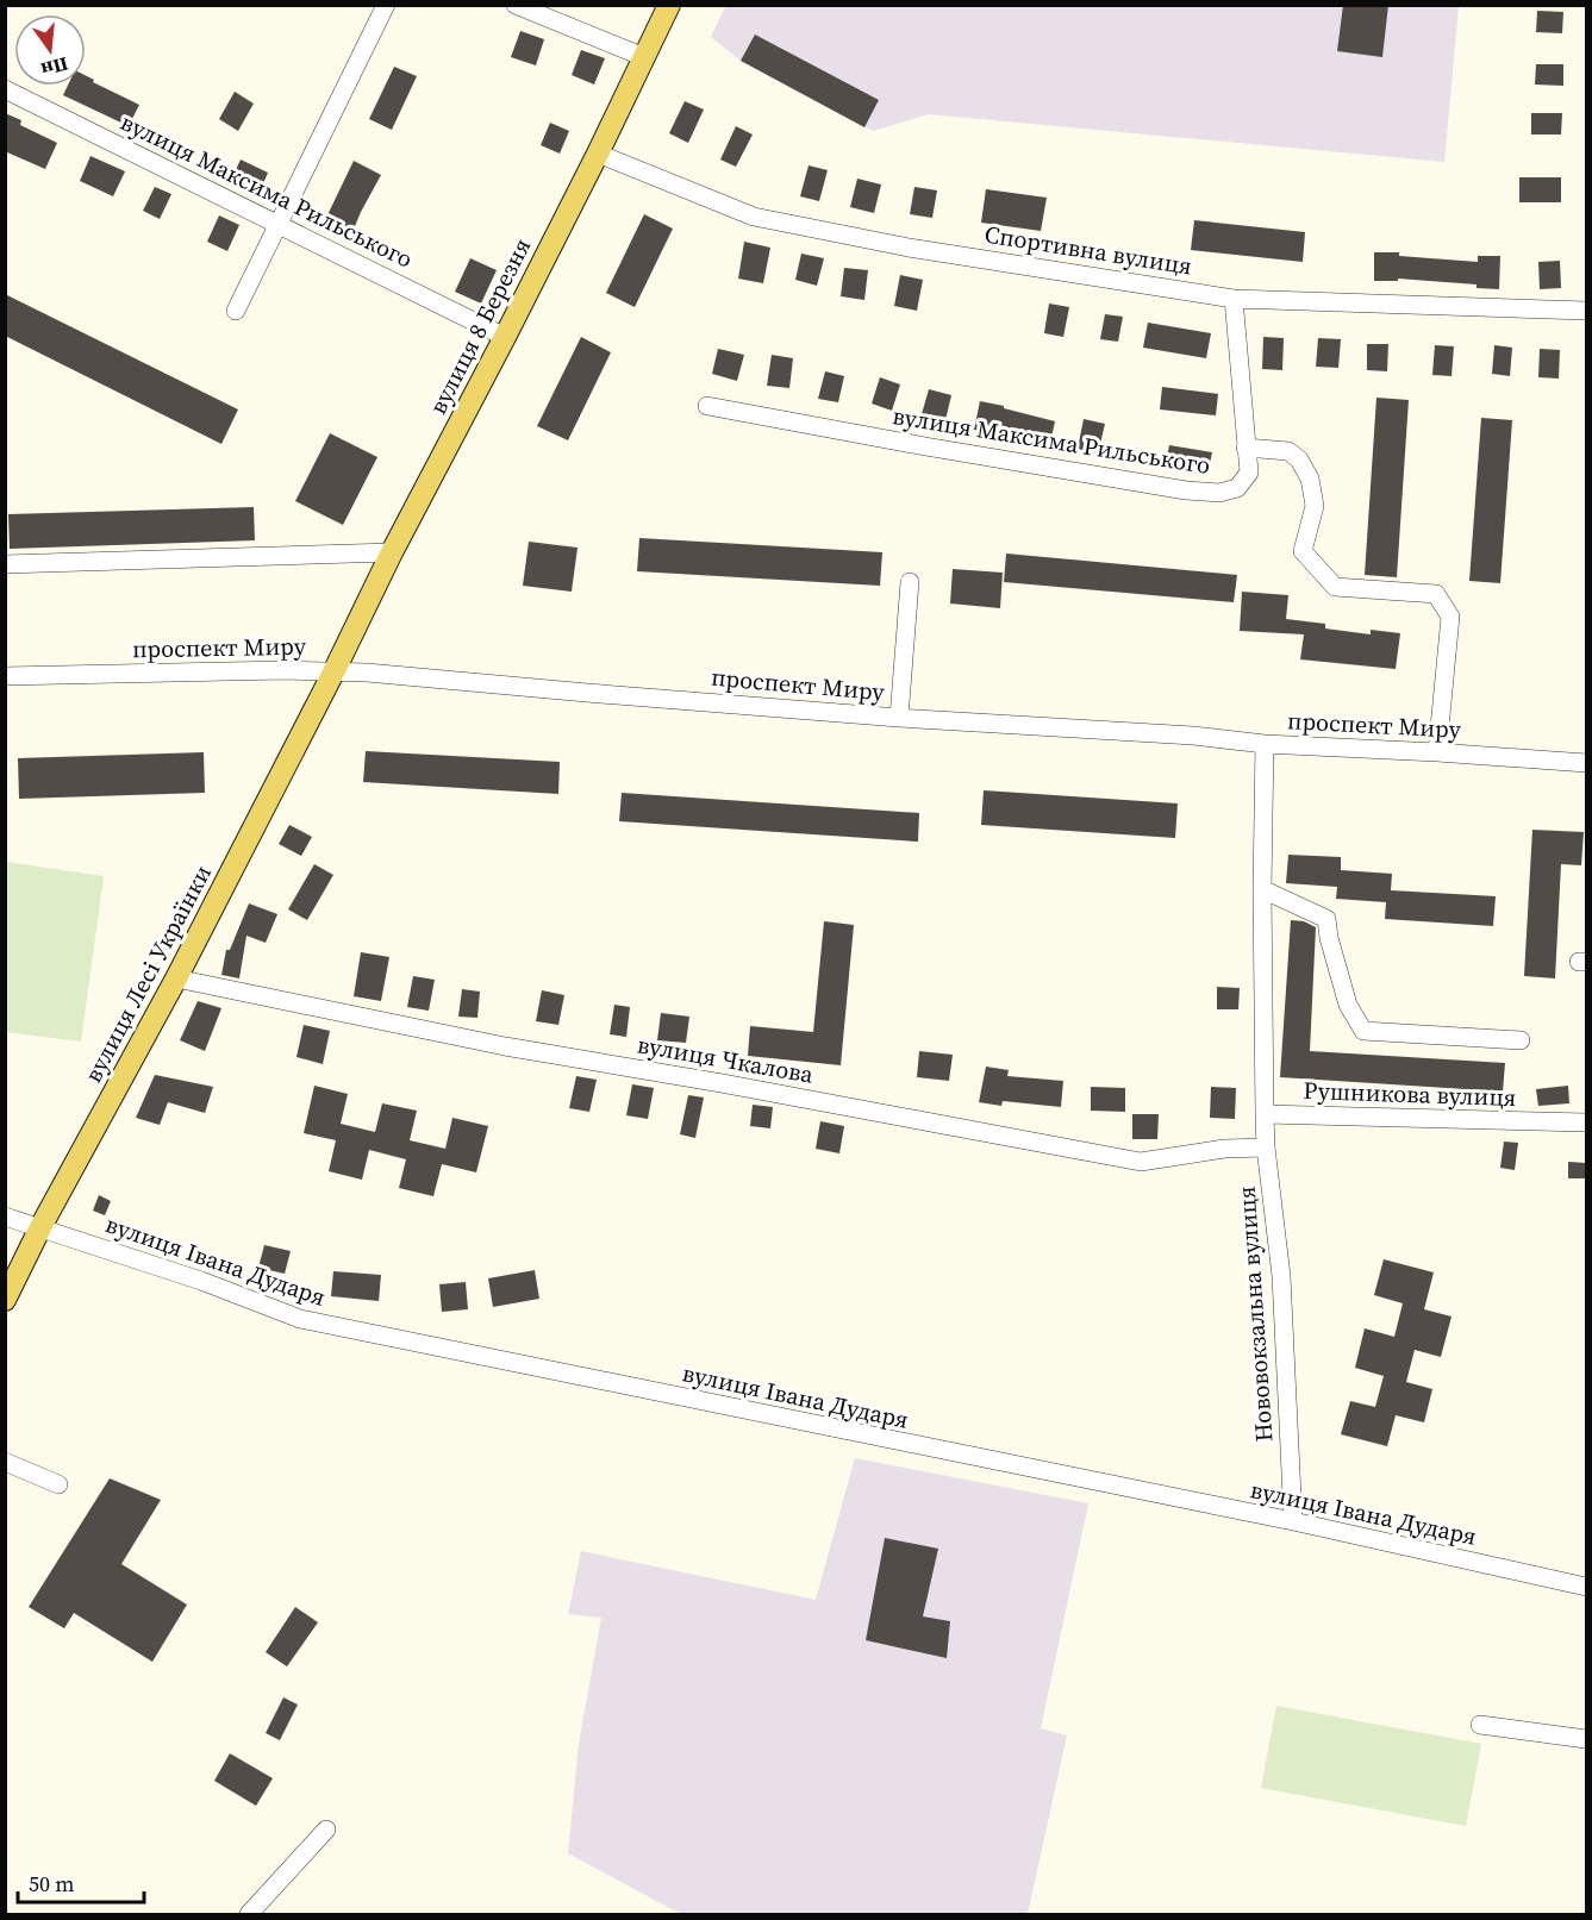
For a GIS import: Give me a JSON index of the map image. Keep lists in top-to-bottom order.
{
  "streets": {
    "main road": ["вулиця 8 Березня", "вулиця Лесі Українки"],
    "street": [
      "вулиця Максима Рильського",
      "Спортивна вулиця",
      "проспект Миру",
      "вулиця Чкалова",
      "Рушникова вулиця",
      "вулиця Івана Дударя",
      "Нововокзальна вулиця"
    ]
  },
  "crossings": [
    ["вулиця Максима Рильського", "Спортивна вулиця"],
    ["вулиця Максима Рильського", "вулиця 8 Березня"],
    ["Спортивна вулиця", "вулиця 8 Березня"],
    ["вулиця 8 Березня", "проспект Миру"],
    ["вулиця 8 Березня", "вулиця Лесі Українки"],
    ["проспект Миру", "вулиця Лесі Українки"],
    ["вулиця Лесі Українки", "вулиця Чкалова"],
    ["вулиця Лесі Українки", "вулиця Івана Дударя"],
    ["вулиця Чкалова", "Нововокзальна вулиця"],
    ["вулиця Івана Дударя", "Нововокзальна вулиця"]
  ],
  "scale_bar": "50 m",
  "north": "bottom"
}
